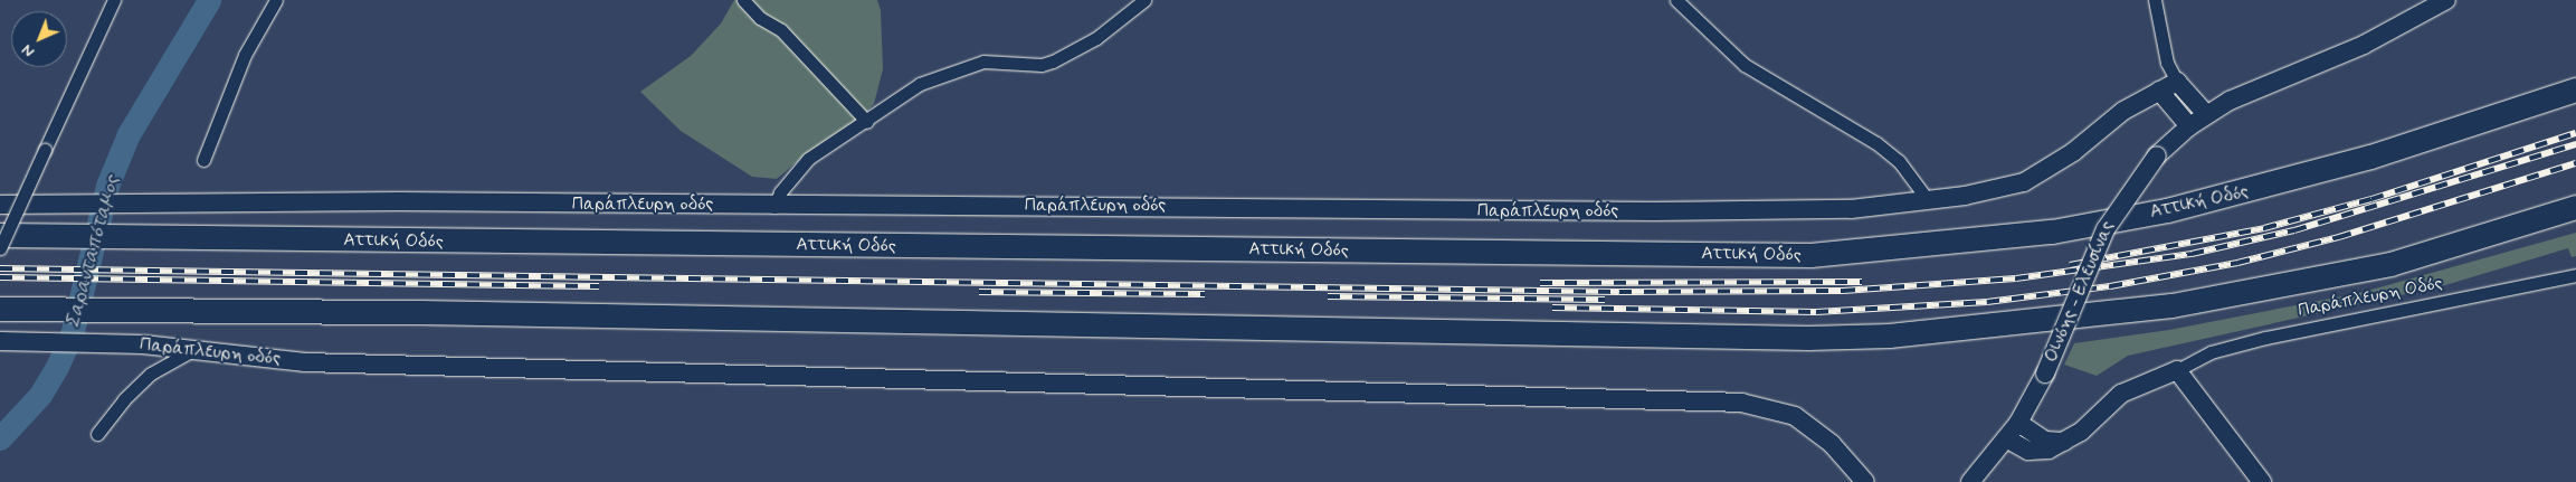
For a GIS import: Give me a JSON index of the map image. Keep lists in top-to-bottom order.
{
  "streets": {
    "highway": ["Αττική Οδός"],
    "street": ["Παράπλευρη οδός", "Οινόης - Ελευσίνας", "Παράπλευρη Οδός"]
  },
  "water": ["Σαρανταπόταμος"],
  "north": "bottom left"
}
